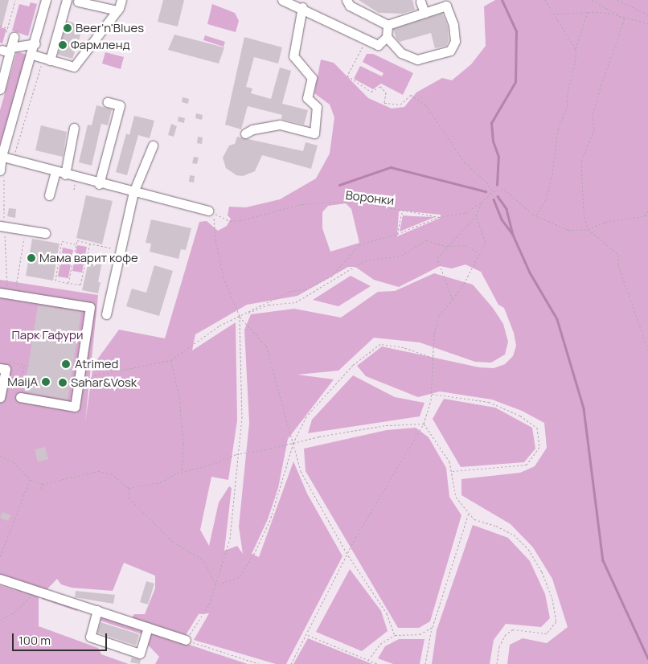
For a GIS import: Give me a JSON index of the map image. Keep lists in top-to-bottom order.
{
  "streets": {
    "path": ["Воронки"]
  },
  "parks": ["Парк Гафури"],
  "places": [
    "Beer'n'Blues",
    "Фармленд",
    "Мама варит кофе",
    "Atrimed",
    "MaijA",
    "Sahar&Vosk"
  ],
  "scale_bar": "100 m"
}
